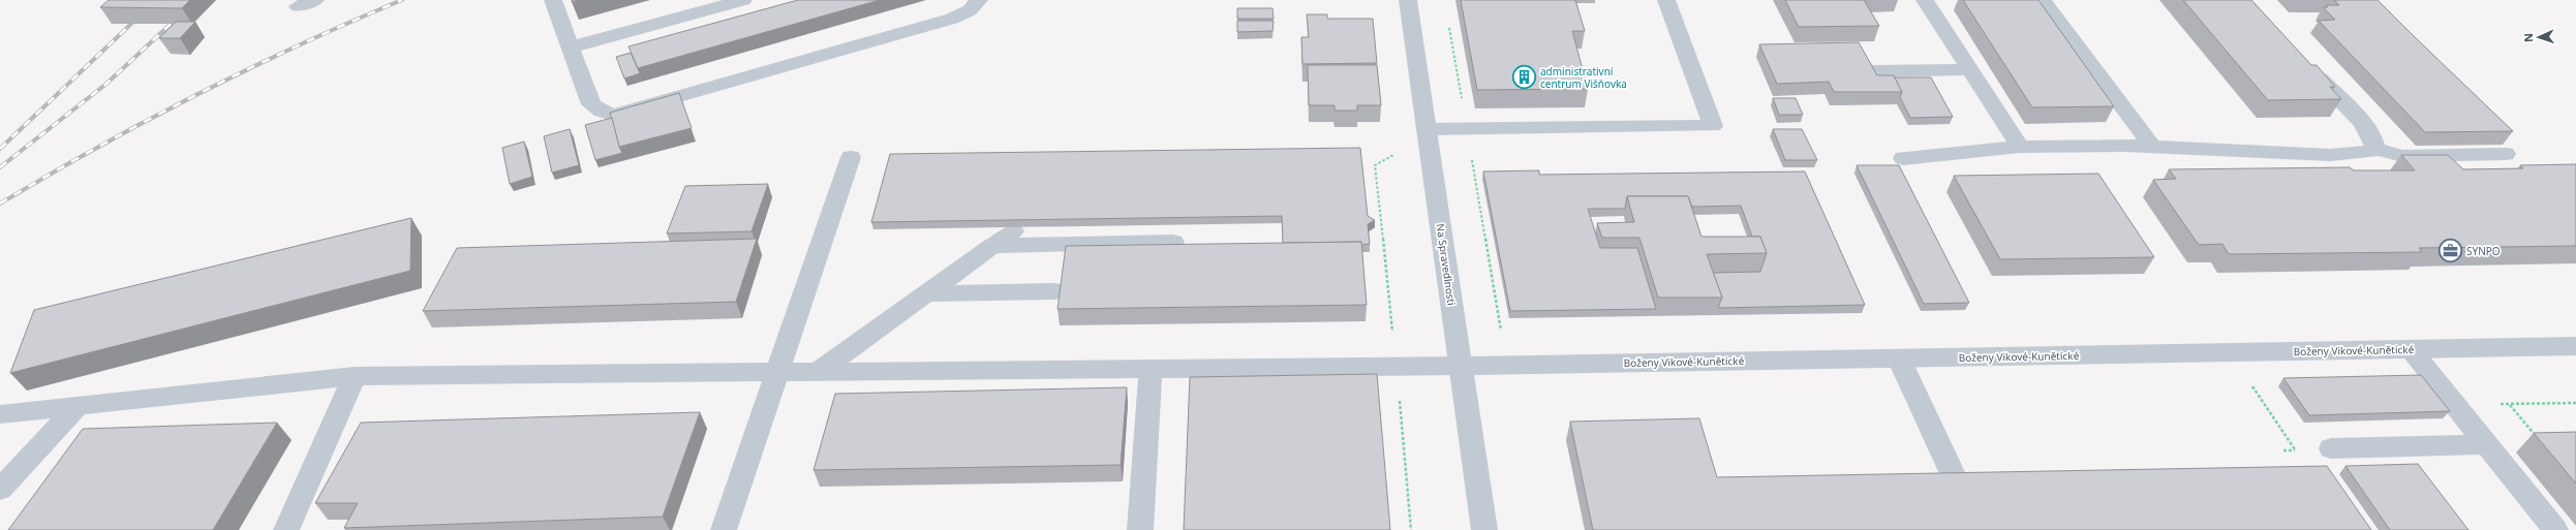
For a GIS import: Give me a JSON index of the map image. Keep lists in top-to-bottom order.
{
  "streets": {
    "street": ["Na Spravedlnosti", "Boženy Vikové-Kunětické"]
  },
  "crossings": [
    ["Na Spravedlnosti", "Boženy Vikové-Kunětické"]
  ],
  "places": {
    "building": ["administrativní centrum Višňovka"],
    "office": ["SYNPO"]
  },
  "north": "left"
}
